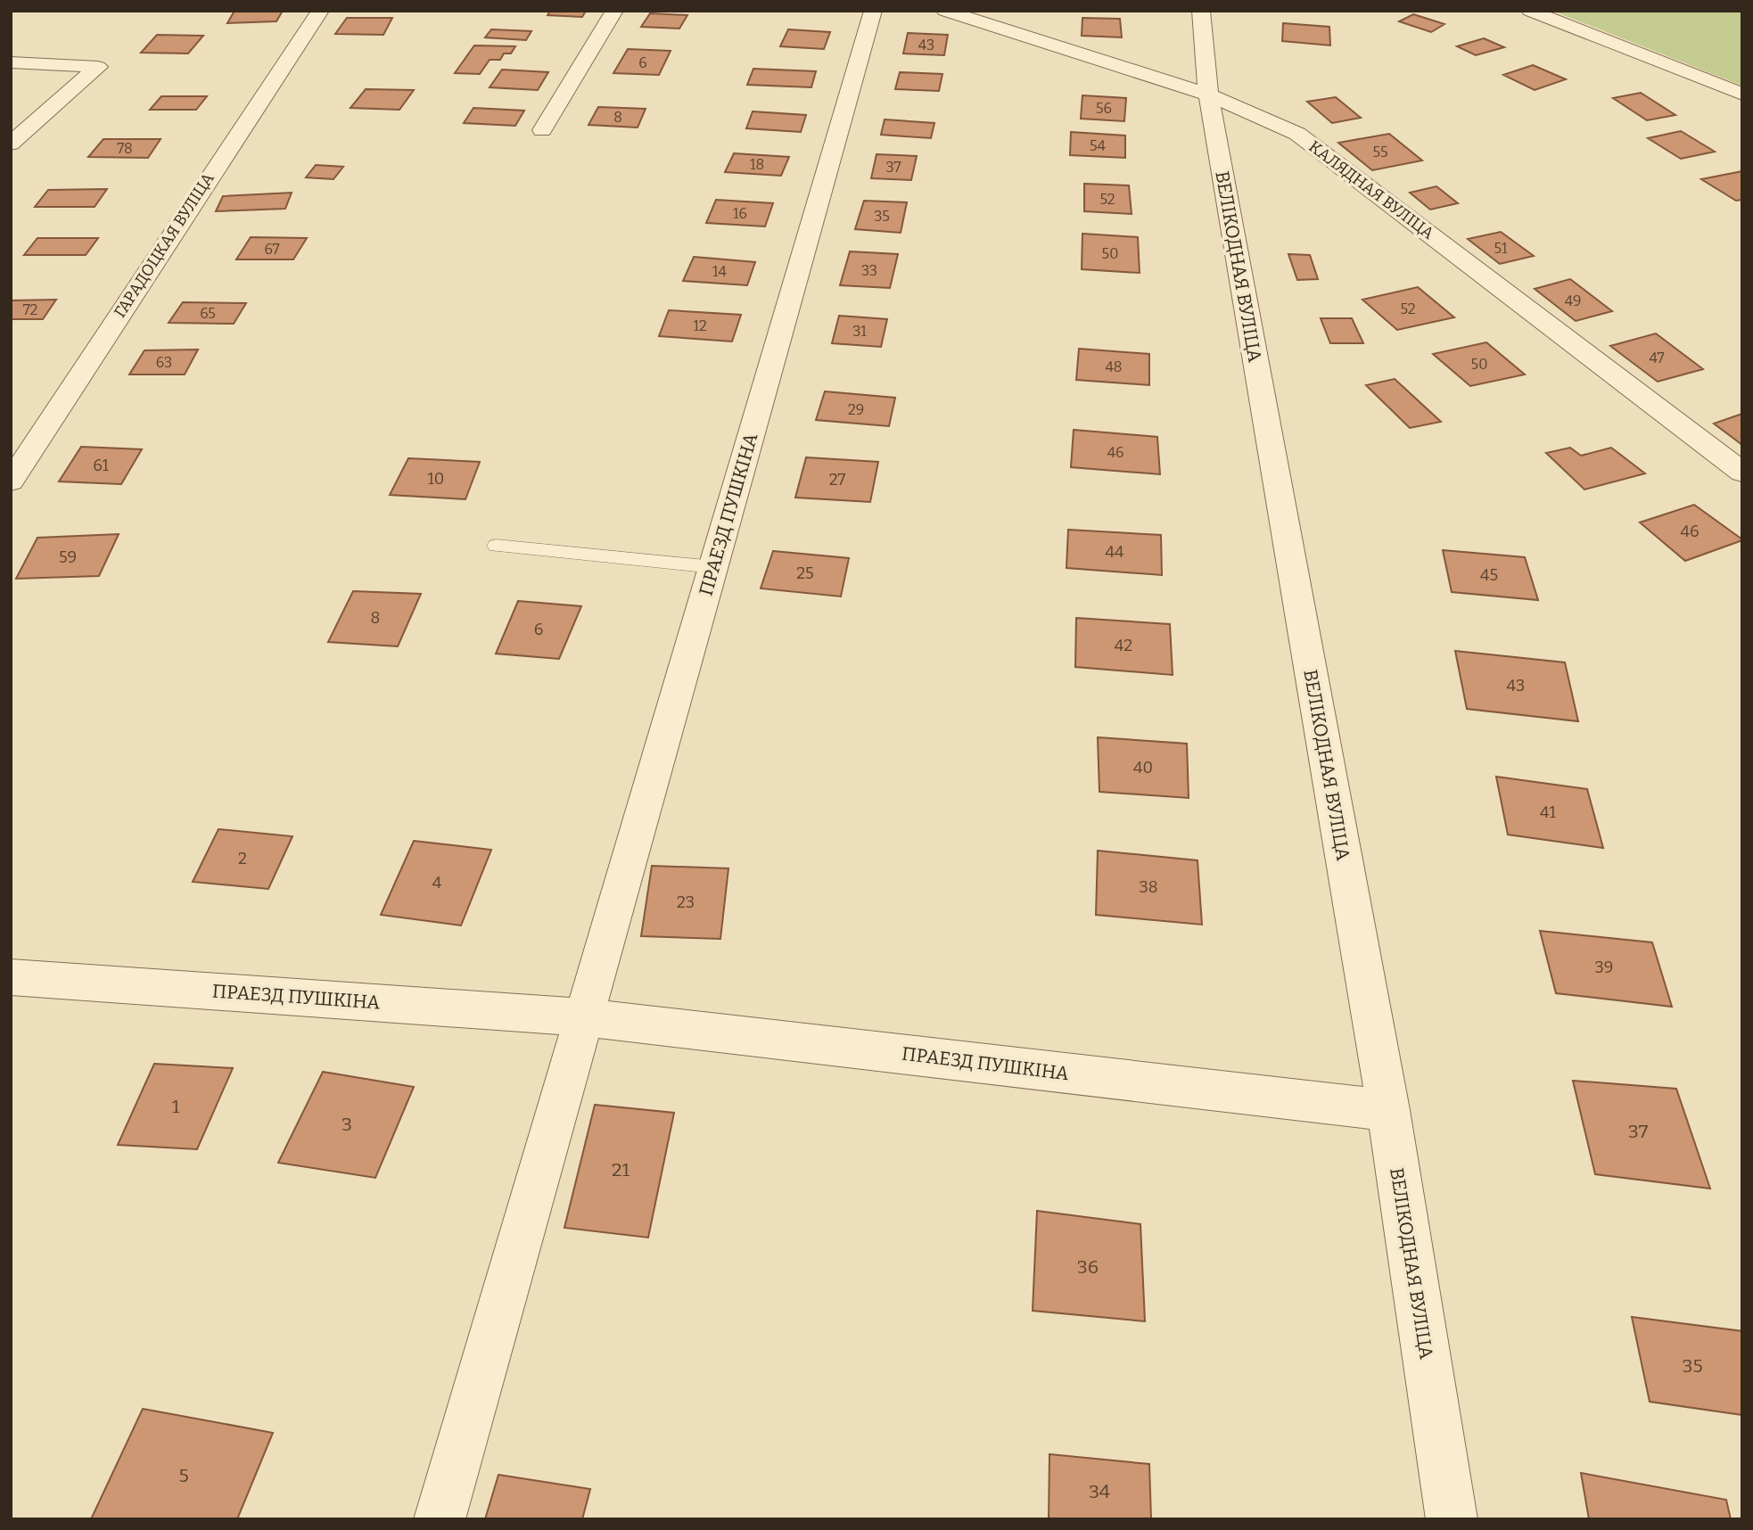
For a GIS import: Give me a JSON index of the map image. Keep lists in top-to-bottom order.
{
  "streets": {
    "street": [
      "КАЛЯДНАЯ ВУЛІЦА",
      "ГАРАДОЦКАЯ ВУЛІЦА",
      "ВЕЛІКОДНАЯ ВУЛІЦА",
      "ПРАЕЗД ПУШКІНА"
    ]
  },
  "crossings": [
    ["КАЛЯДНАЯ ВУЛІЦА", "ВЕЛІКОДНАЯ ВУЛІЦА"],
    ["ВЕЛІКОДНАЯ ВУЛІЦА", "ПРАЕЗД ПУШКІНА"]
  ],
  "house_numbers": [
    "43",
    "6",
    "56",
    "8",
    "54",
    "78",
    "55",
    "18",
    "37",
    "52",
    "16",
    "35",
    "51",
    "67",
    "50",
    "33",
    "14",
    "49",
    "52",
    "72",
    "65",
    "12",
    "31",
    "47",
    "63",
    "50",
    "48",
    "29",
    "46",
    "61",
    "10",
    "27",
    "46",
    "44",
    "59",
    "25",
    "45",
    "8",
    "6",
    "42",
    "43",
    "40",
    "41",
    "2",
    "4",
    "38",
    "23",
    "39",
    "1",
    "3",
    "37",
    "21",
    "36",
    "35",
    "5",
    "34"
  ]
}
